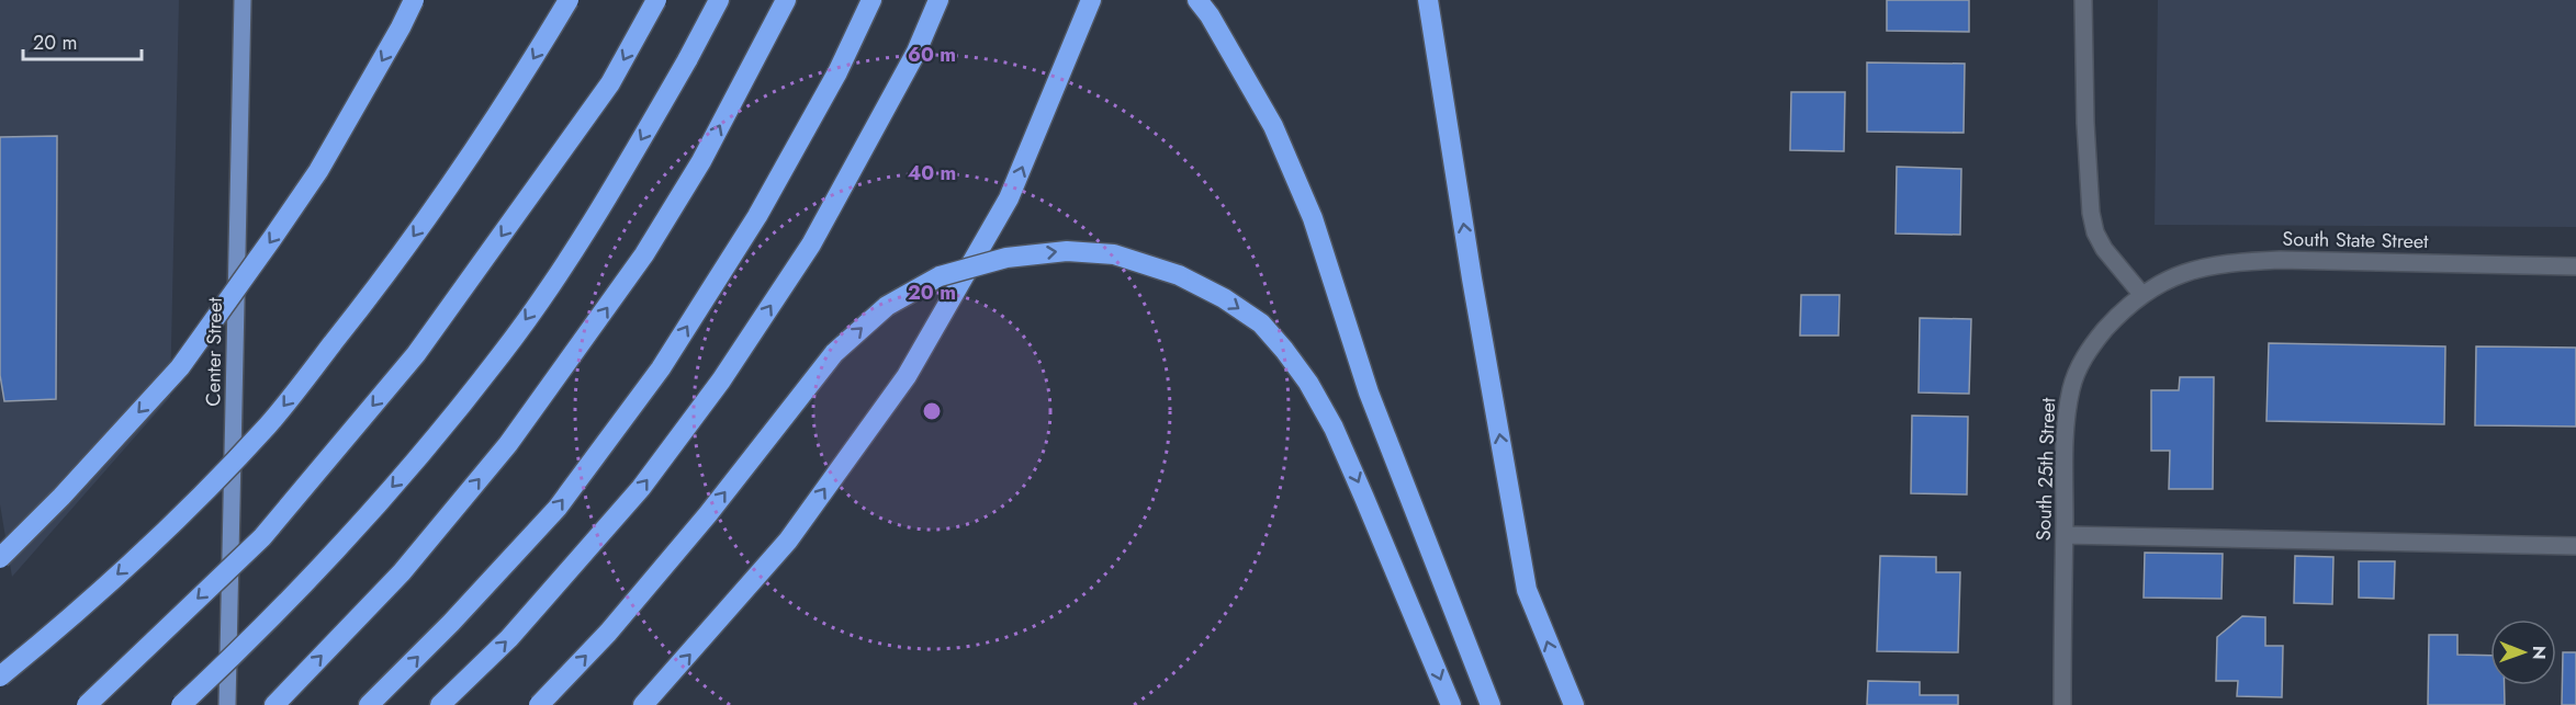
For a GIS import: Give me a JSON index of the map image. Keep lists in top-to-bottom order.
{
  "streets": {
    "main road": ["Center Street"],
    "street": ["South State Street", "South 25th Street"]
  },
  "crossings": [
    ["South State Street", "South 25th Street"]
  ],
  "scale_bar": "20 m",
  "north": "right",
  "rings": ["60 m", "40 m", "20 m"]
}
